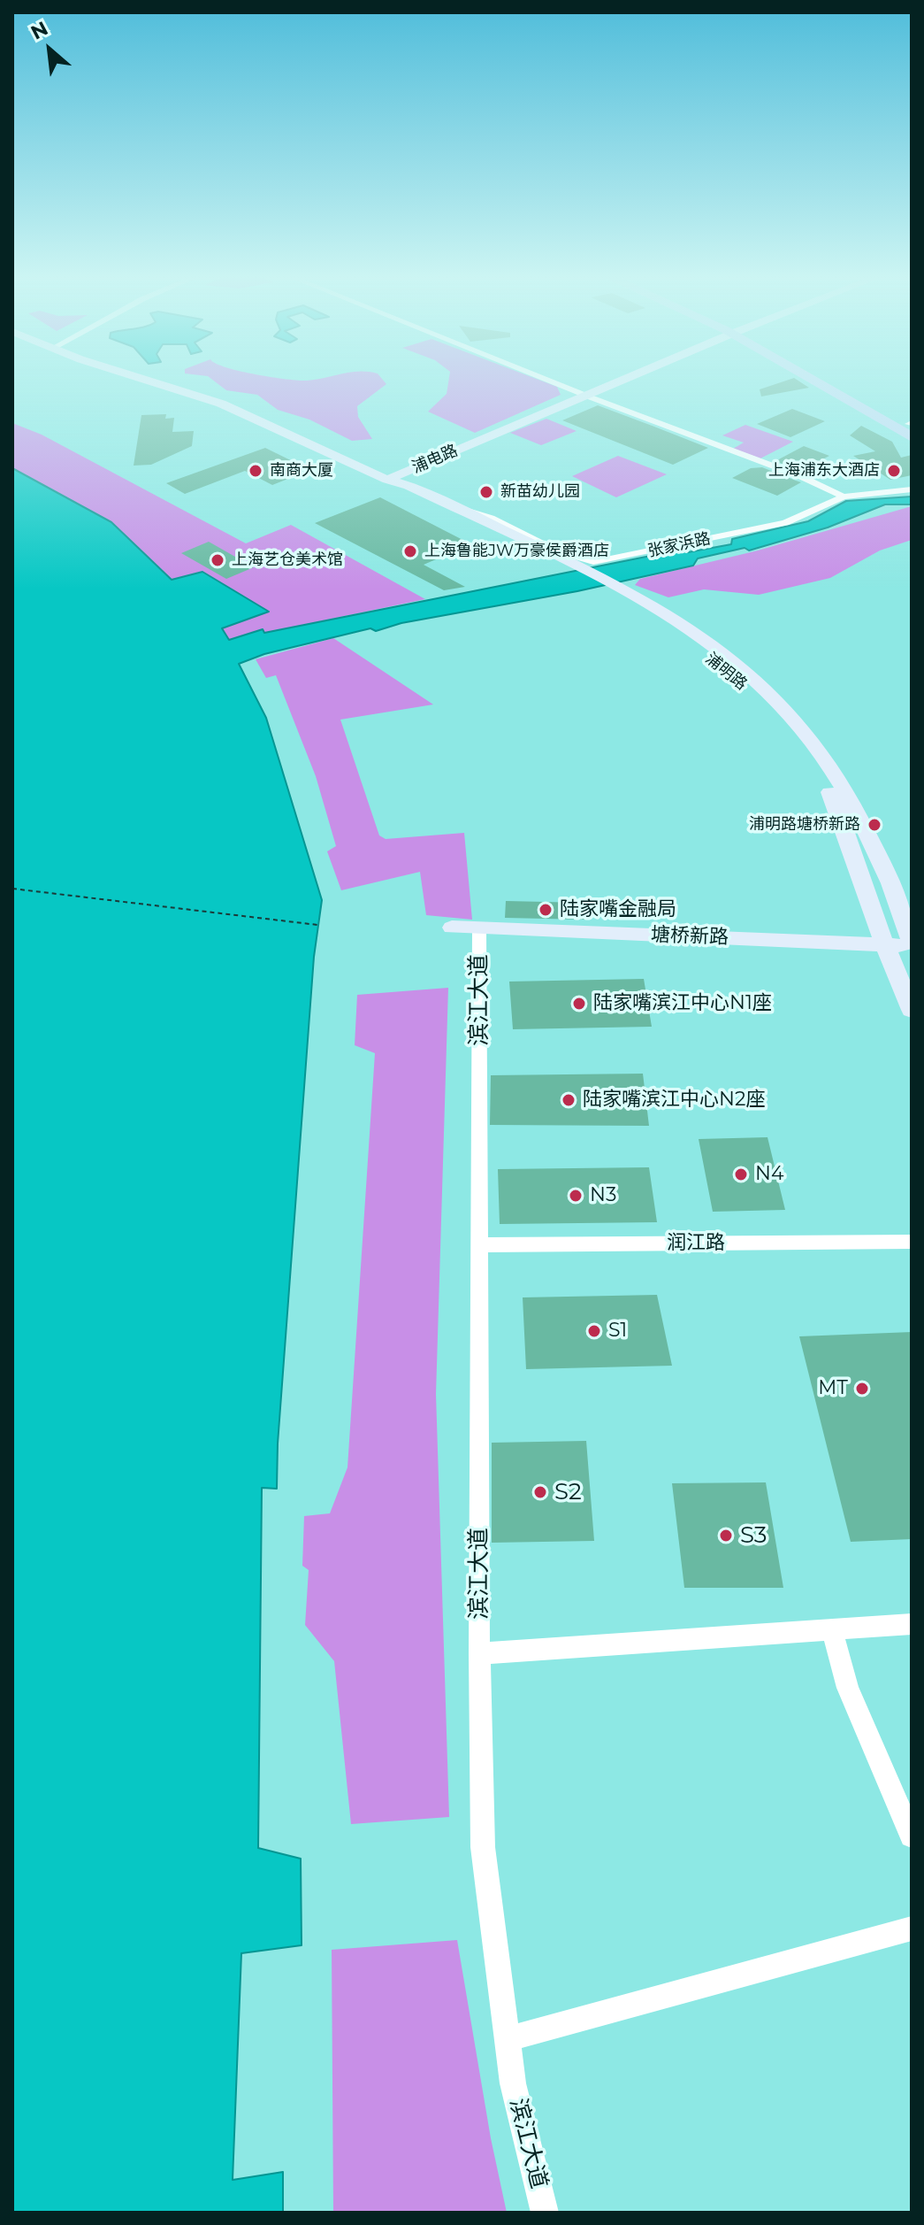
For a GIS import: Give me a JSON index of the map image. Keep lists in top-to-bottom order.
{
  "streets": {
    "main road": ["浦电路", "浦明路", "塘桥新路"],
    "street": ["张家浜路", "滨江大道", "润江路"]
  },
  "crossings": [
    ["浦电路", "浦明路"],
    ["张家浜路", "浦明路"],
    ["浦明路", "塘桥新路"],
    ["塘桥新路", "滨江大道"],
    ["滨江大道", "润江路"]
  ],
  "places": [
    "南商大厦",
    "上海浦东大酒店",
    "新苗幼儿园",
    "上海鲁能JW万豪侯爵酒店",
    "上海艺仓美术馆",
    "浦明路塘桥新路",
    "陆家嘴金融局",
    "陆家嘴滨江中心N1座",
    "陆家嘴滨江中心N2座",
    "N4",
    "N3",
    "S1",
    "MT",
    "S2",
    "S3"
  ],
  "north": "top left"
}
